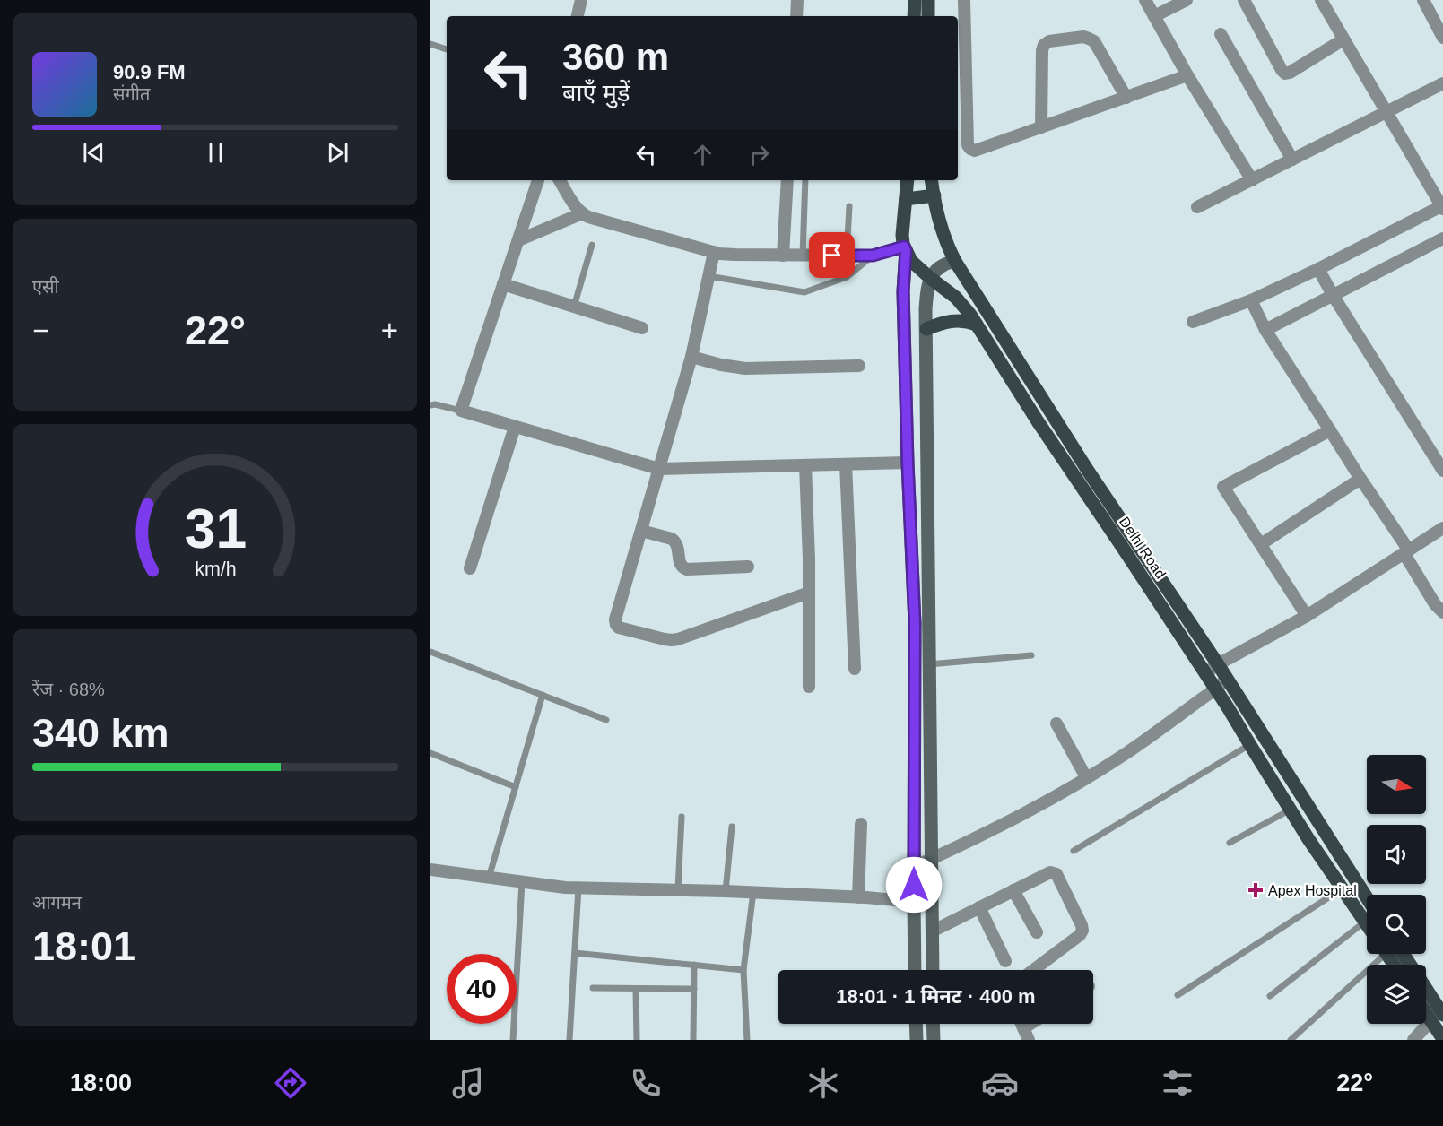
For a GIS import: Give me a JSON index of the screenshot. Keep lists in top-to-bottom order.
{
  "streets": {
    "main road": ["Delhi Road"]
  },
  "places": {
    "health": ["Apex Hospital"]
  },
  "north": "right",
  "page": {
    "turn": ["360 m", "बाएँ मुड़ें"],
    "song": ["90.9 FM", "संगीत"],
    "tile": [
      "एसी",
      ["रेंज · 68%", "340 km"],
      ["आगमन", "18:01"]
    ],
    "heat": ["−", "22°", "+"],
    "limit": "40",
    "trip": "18:01 · 1 मिनट · 400 m",
    "tabs": ["18:00", "22°"],
    "gauge": ["31", "km/h"]
  }
}
